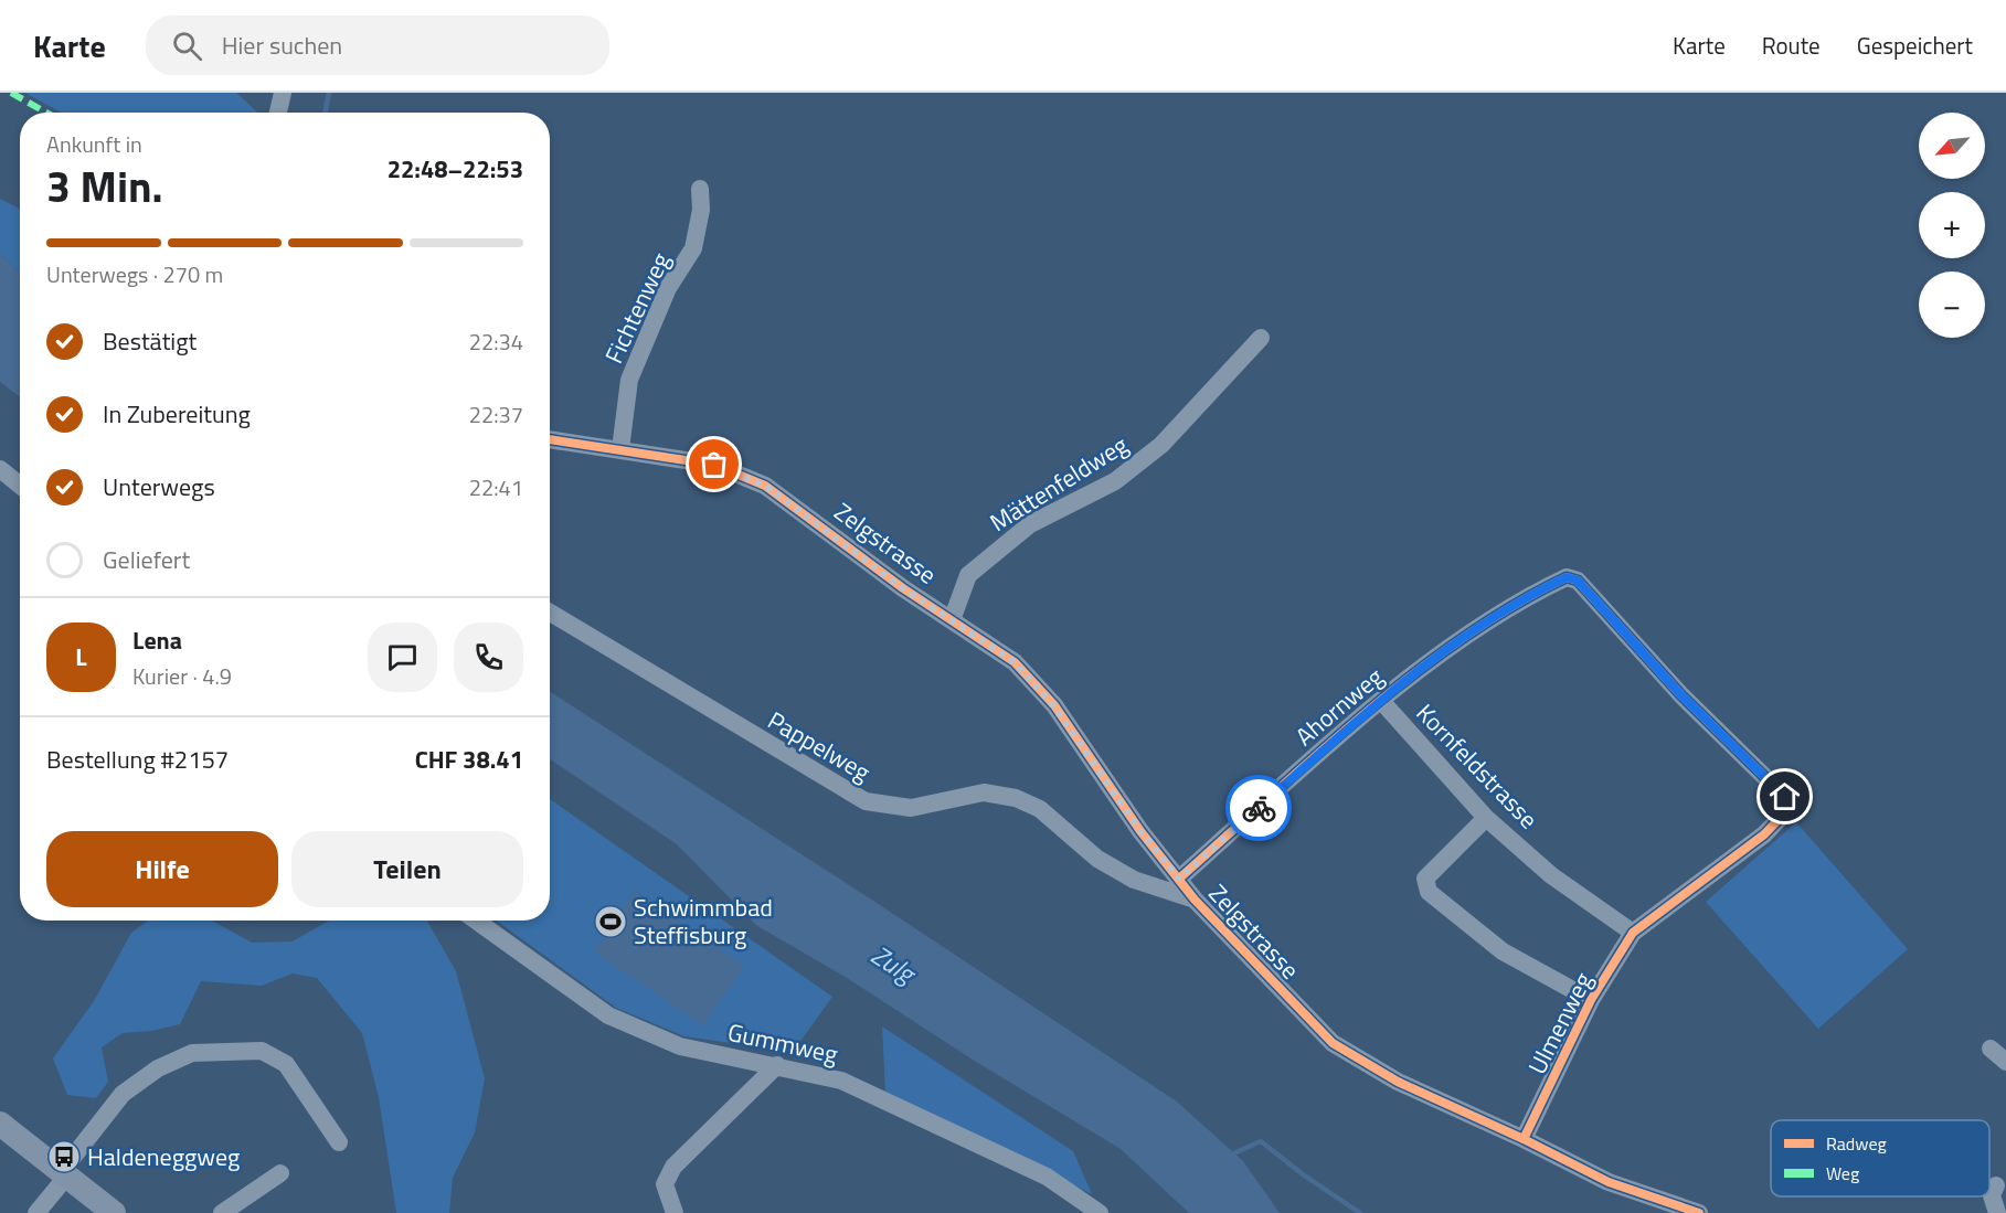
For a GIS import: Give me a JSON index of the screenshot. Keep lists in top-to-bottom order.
{
  "streets": {
    "street": [
      "Fichtenweg",
      "Mättenfeldweg",
      "Zelgstrasse",
      "Ahornweg",
      "Pappelweg",
      "Kornfeldstrasse",
      "Ulmenweg",
      "Gummweg"
    ]
  },
  "crossings": [
    ["Fichtenweg", "Zelgstrasse"],
    ["Mättenfeldweg", "Zelgstrasse"],
    ["Zelgstrasse", "Ahornweg"],
    ["Zelgstrasse", "Pappelweg"],
    ["Zelgstrasse", "Ulmenweg"],
    ["Ahornweg", "Kornfeldstrasse"],
    ["Ahornweg", "Ulmenweg"],
    ["Kornfeldstrasse", "Ulmenweg"]
  ],
  "water": ["Zulg"],
  "places": {
    "sports": ["Schwimmbad Steffisburg"],
    "bus stop": ["Haldeneggweg"]
  },
  "legend": ["Radweg", "Weg"],
  "north": "bottom left",
  "page": {
    "header": "Karte",
    "search": "Hier suchen",
    "nav": ["Karte", "Route", "Gespeichert"],
    "map_buttons": ["+", "−"],
    "heading": ["3 Min.", "Ankunft in", "22:48–22:53"],
    "panel": [
      "Lena",
      "Kurier · 4.9",
      "Bestellung #2157",
      "CHF 38.41"
    ],
    "bar": "Unterwegs · 270 m",
    "list": [
      ["Bestätigt", "22:34"],
      ["In Zubereitung", "22:37"],
      ["Unterwegs", "22:41"],
      "Geliefert"
    ],
    "round": "L",
    "buttons": ["Hilfe", "Teilen"]
  }
}
